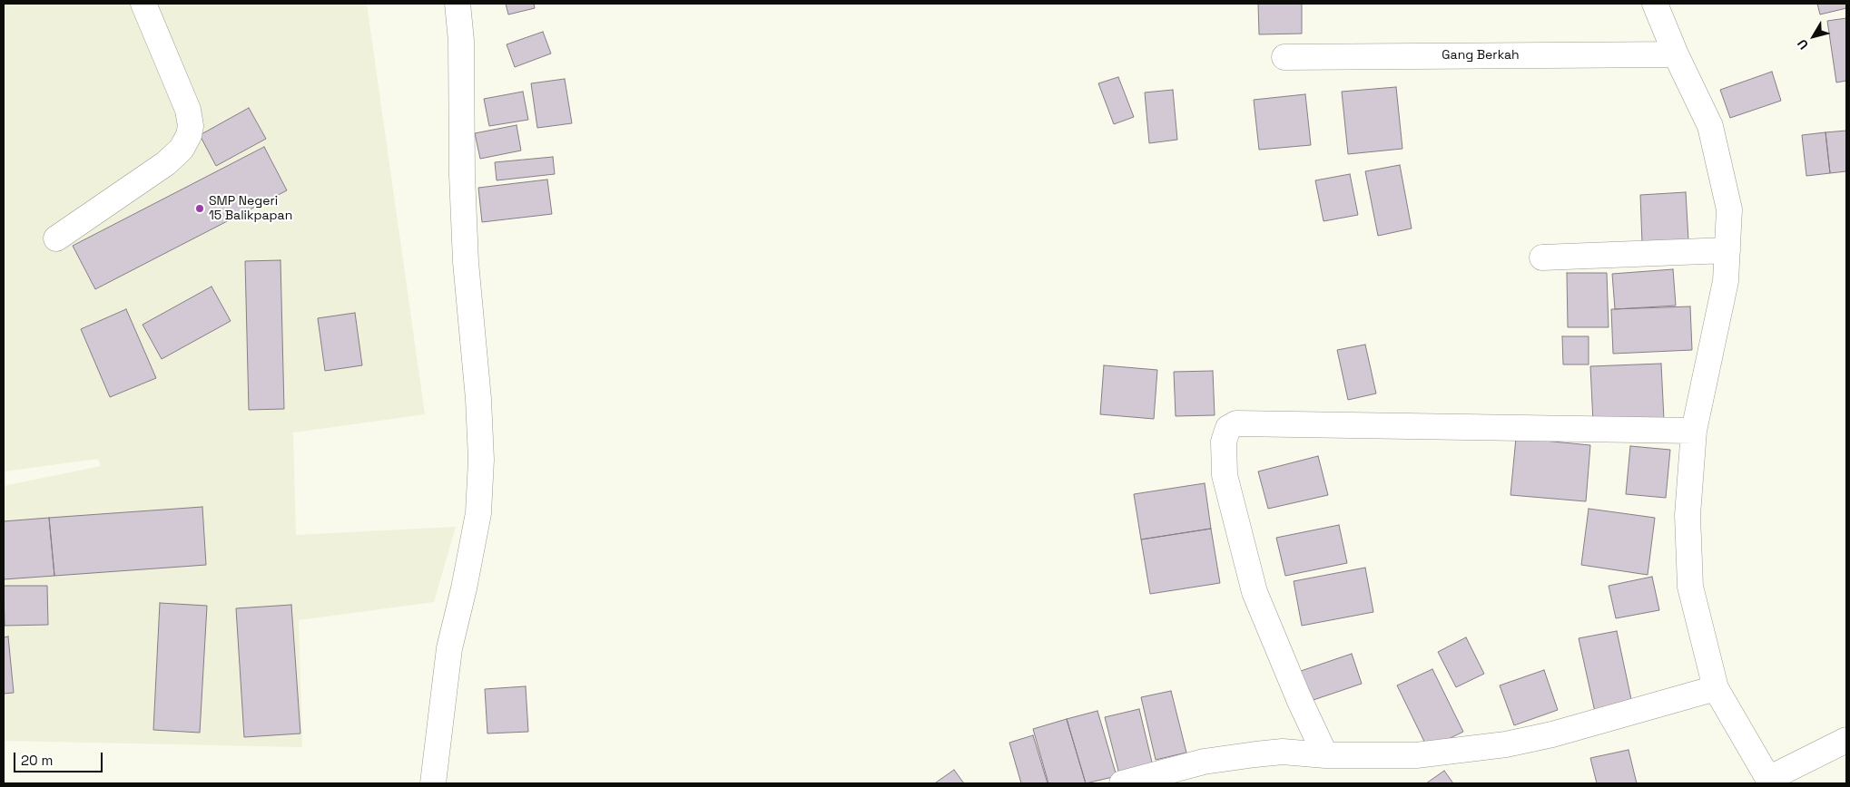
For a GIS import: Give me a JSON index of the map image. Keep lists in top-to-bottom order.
{
  "streets": {
    "street": ["Gang Berkah"]
  },
  "places": ["SMP Negeri 15 Balikpapan"],
  "scale_bar": "20 m",
  "north": "bottom left"
}
